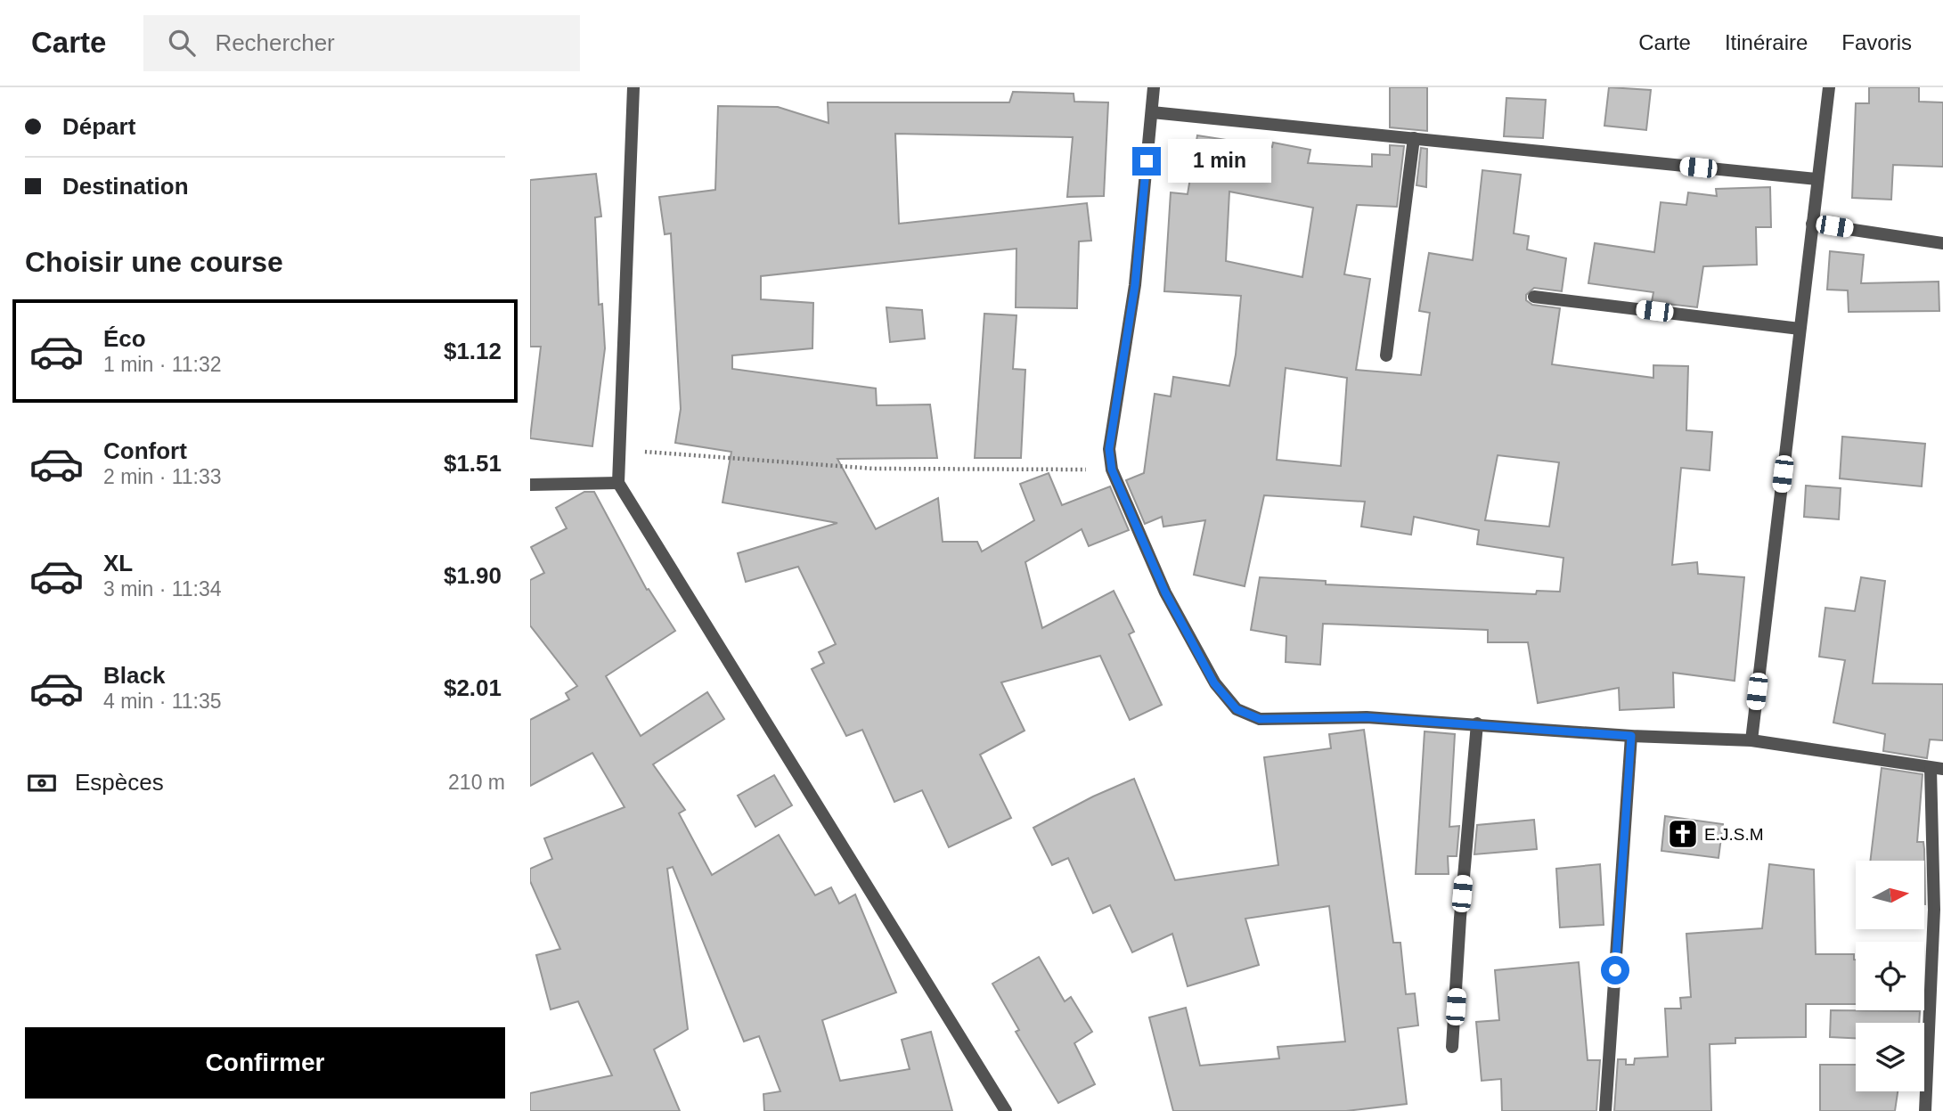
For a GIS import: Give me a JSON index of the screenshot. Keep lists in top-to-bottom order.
{
  "places": {
    "church": ["E.J.S.M"]
  },
  "north": "right",
  "page": {
    "header": "Carte",
    "search": "Rechercher",
    "nav": ["Carte", "Itinéraire", "Favoris"],
    "banner": ["Départ", "Destination"],
    "bubble": "1 min",
    "heading": "Choisir une course",
    "list": [
      {
        "name": "Éco",
        "note": "1 min · 11:32",
        "value": "$1.12"
      },
      {
        "name": "Confort",
        "note": "2 min · 11:33",
        "value": "$1.51"
      },
      {
        "name": "XL",
        "note": "3 min · 11:34",
        "value": "$1.90"
      },
      {
        "name": "Black",
        "note": "4 min · 11:35",
        "value": "$2.01"
      }
    ],
    "pay": ["Espèces", "210 m"],
    "buttons": "Confirmer"
  }
}
